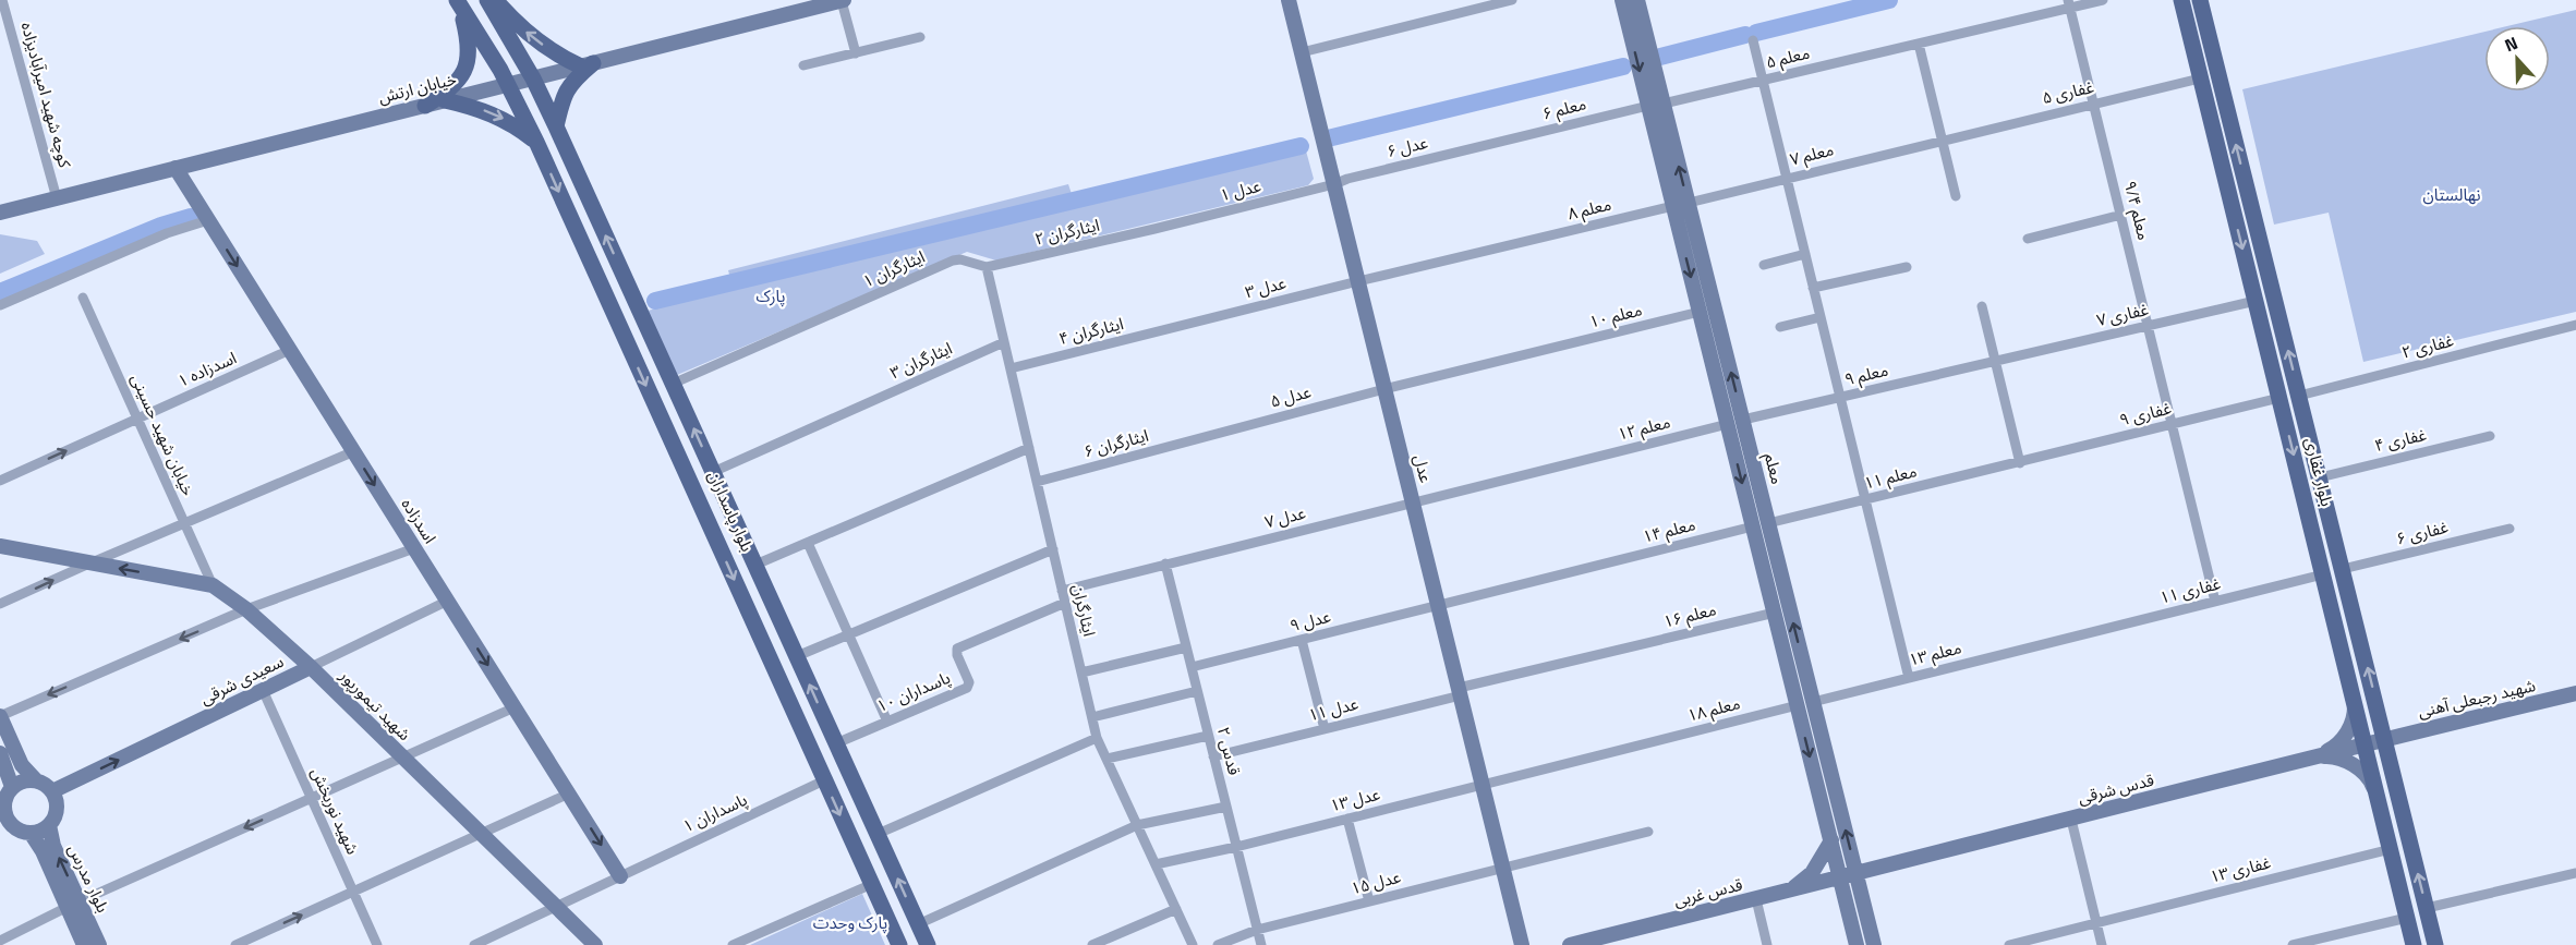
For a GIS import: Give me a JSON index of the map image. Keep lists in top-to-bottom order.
{
  "streets": {
    "main road": ["بلوار غفاری", "بلوار پاسداران"],
    "street": [
      "معلم ۵",
      "خیابان ارتش",
      "غفاری ۵",
      "کوچه شهید امیرآبادیزاده",
      "معلم ۶",
      "عدل ۶",
      "معلم ۷",
      "عدل ۱",
      "معلم ۸",
      "معلم ۹/۴",
      "ایثارگران ۲",
      "ایثارگران ۱",
      "عدل ۳",
      "غفاری ۷",
      "معلم ۱۰",
      "ایثارگران ۴",
      "غفاری ۲",
      "ایثارگران ۳",
      "اسدزاده ۱",
      "معلم ۹",
      "عدل ۵",
      "غفاری ۹",
      "معلم ۱۲",
      "خیابان شهید حسینی",
      "غفاری ۴",
      "ایثارگران ۶",
      "عدل",
      "معلم",
      "معلم ۱۱",
      "عدل ۷",
      "اسدزاده",
      "معلم ۱۴",
      "غفاری ۶",
      "غفاری ۱۱",
      "ایثارگران",
      "معلم ۱۶‌",
      "عدل ۹",
      "معلم ۱۳",
      "سعیدی شرقی",
      "پاسداران ۱۰",
      "شهید رجبعلی آهنی",
      "شهید تیمورپور",
      "عدل ۱۱",
      "معلم ۱۸",
      "قدس ۲",
      "قدس شرقی",
      "عدل ۱۳",
      "شهید نوربخش",
      "پاسداران ۱",
      "غفاری ۱۳",
      "بلوار مدرس",
      "عدل ۱۵",
      "قدس غربی"
    ]
  },
  "crossings": [
    ["معلم ۵", "معلم ۶"],
    ["معلم ۵", "معلم ۹/۴"],
    ["معلم ۵", "معلم"],
    ["خیابان ارتش", "کوچه شهید امیرآبادیزاده"],
    ["خیابان ارتش", "بلوار پاسداران"],
    ["خیابان ارتش", "اسدزاده"],
    ["غفاری ۵", "معلم ۷"],
    ["غفاری ۵", "معلم ۹/۴"],
    ["غفاری ۵", "بلوار غفاری"],
    ["معلم ۶", "عدل ۶"],
    ["معلم ۶", "معلم"],
    ["عدل ۶", "عدل ۱"],
    ["عدل ۶", "عدل"],
    ["معلم ۷", "معلم ۸"],
    ["معلم ۷", "معلم"],
    ["عدل ۱", "ایثارگران ۲"],
    ["عدل ۱", "عدل"],
    ["معلم ۸", "عدل ۳"],
    ["معلم ۸", "عدل"],
    ["معلم ۸", "معلم"],
    ["معلم ۹/۴", "غفاری ۷"],
    ["معلم ۹/۴", "غفاری ۹"],
    ["معلم ۹/۴", "غفاری ۱۱"],
    ["ایثارگران ۲", "ایثارگران ۱"],
    ["ایثارگران ۲", "ایثارگران"],
    ["ایثارگران ۱", "بلوار پاسداران"],
    ["ایثارگران ۱", "ایثارگران"],
    ["عدل ۳", "ایثارگران ۴"],
    ["عدل ۳", "عدل"],
    ["غفاری ۷", "معلم ۹"],
    ["غفاری ۷", "بلوار غفاری"],
    ["معلم ۱۰", "عدل ۵"],
    ["معلم ۱۰", "عدل"],
    ["معلم ۱۰", "معلم"],
    ["ایثارگران ۴", "ایثارگران"],
    ["غفاری ۲", "بلوار غفاری"],
    ["ایثارگران ۳", "بلوار پاسداران"],
    ["ایثارگران ۳", "ایثارگران"],
    ["اسدزاده ۱", "خیابان شهید حسینی"],
    ["اسدزاده ۱", "اسدزاده"],
    ["معلم ۹", "معلم ۱۲"],
    ["معلم ۹", "معلم"],
    ["عدل ۵", "ایثارگران ۶"],
    ["عدل ۵", "عدل"],
    ["غفاری ۹", "بلوار غفاری"],
    ["غفاری ۹", "معلم ۱۱"],
    ["معلم ۱۲", "عدل"],
    ["معلم ۱۲", "معلم"],
    ["معلم ۱۲", "عدل ۷"],
    ["خیابان شهید حسینی", "شهید تیمورپور"],
    ["غفاری ۴", "بلوار غفاری"],
    ["ایثارگران ۶", "ایثارگران"],
    ["عدل", "عدل ۷"],
    ["عدل", "معلم ۱۴"],
    ["عدل", "معلم ۱۶‌"],
    ["عدل", "عدل ۹"],
    ["عدل", "عدل ۱۱"],
    ["عدل", "معلم ۱۸"],
    ["عدل", "عدل ۱۳"],
    ["عدل", "عدل ۱۵"],
    ["معلم", "معلم ۱۱"],
    ["معلم", "معلم ۱۴"],
    ["معلم", "معلم ۱۶‌"],
    ["معلم", "معلم ۱۳"],
    ["معلم", "معلم ۱۸"],
    ["معلم", "قدس شرقی"],
    ["معلم", "قدس غربی"],
    ["بلوار غفاری", "غفاری ۶"],
    ["بلوار غفاری", "غفاری ۱۱"],
    ["بلوار غفاری", "شهید رجبعلی آهنی"],
    ["بلوار غفاری", "قدس شرقی"],
    ["بلوار غفاری", "غفاری ۱۳"],
    ["بلوار پاسداران", "پاسداران ۱۰"],
    ["بلوار پاسداران", "پاسداران ۱"],
    ["عدل ۷", "ایثارگران"],
    ["عدل ۷", "قدس ۲"],
    ["اسدزاده", "سعیدی شرقی"],
    ["اسدزاده", "پاسداران ۱"],
    ["معلم ۱۴", "عدل ۹"],
    ["غفاری ۱۱", "معلم ۱۳"],
    ["ایثارگران", "پاسداران ۱۰"],
    ["ایثارگران", "عدل ۱۳"],
    ["معلم ۱۶‌", "عدل ۱۱"],
    ["عدل ۹", "قدس ۲"],
    ["سعیدی شرقی", "شهید تیمورپور"],
    ["سعیدی شرقی", "شهید نوربخش"],
    ["سعیدی شرقی", "بلوار مدرس"],
    ["شهید رجبعلی آهنی", "قدس شرقی"],
    ["شهید تیمورپور", "پاسداران ۱"],
    ["عدل ۱۱", "قدس ۲"],
    ["معلم ۱۸", "عدل ۱۳"],
    ["قدس ۲", "عدل ۱۳"],
    ["قدس ۲", "عدل ۱۵"],
    ["قدس شرقی", "قدس غربی"]
  ],
  "one_way": ["اسدزاده ۱", "اسدزاده"],
  "parks": ["نهالستان", "پارک", "پارک وحدت"],
  "north": "top"
}
